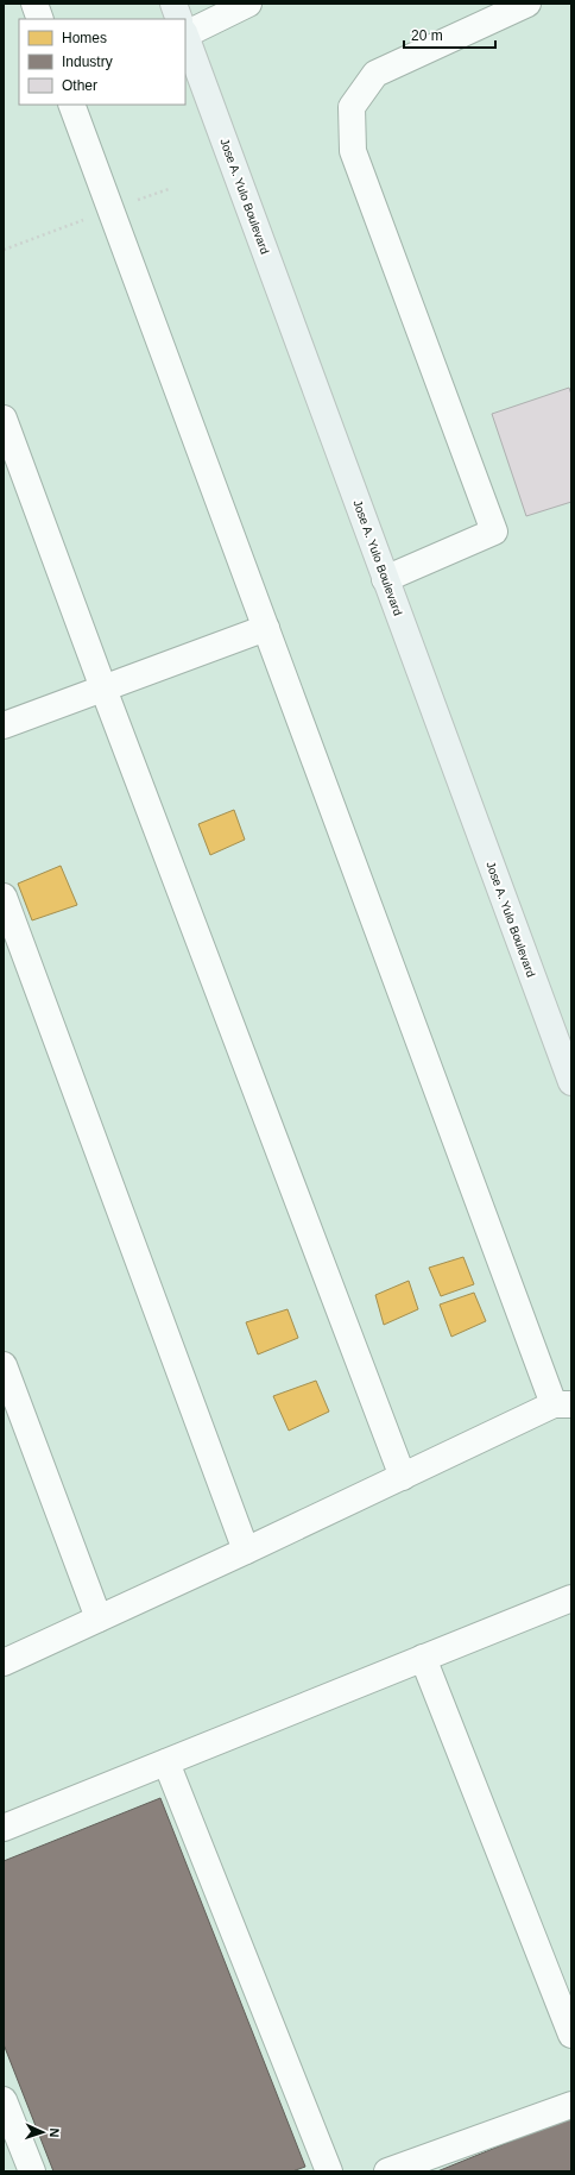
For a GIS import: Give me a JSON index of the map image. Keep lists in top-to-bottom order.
{
  "streets": {
    "main road": ["Jose A. Yulo Boulevard"]
  },
  "legend": ["Homes", "Industry", "Other"],
  "scale_bar": "20 m",
  "north": "right"
}
